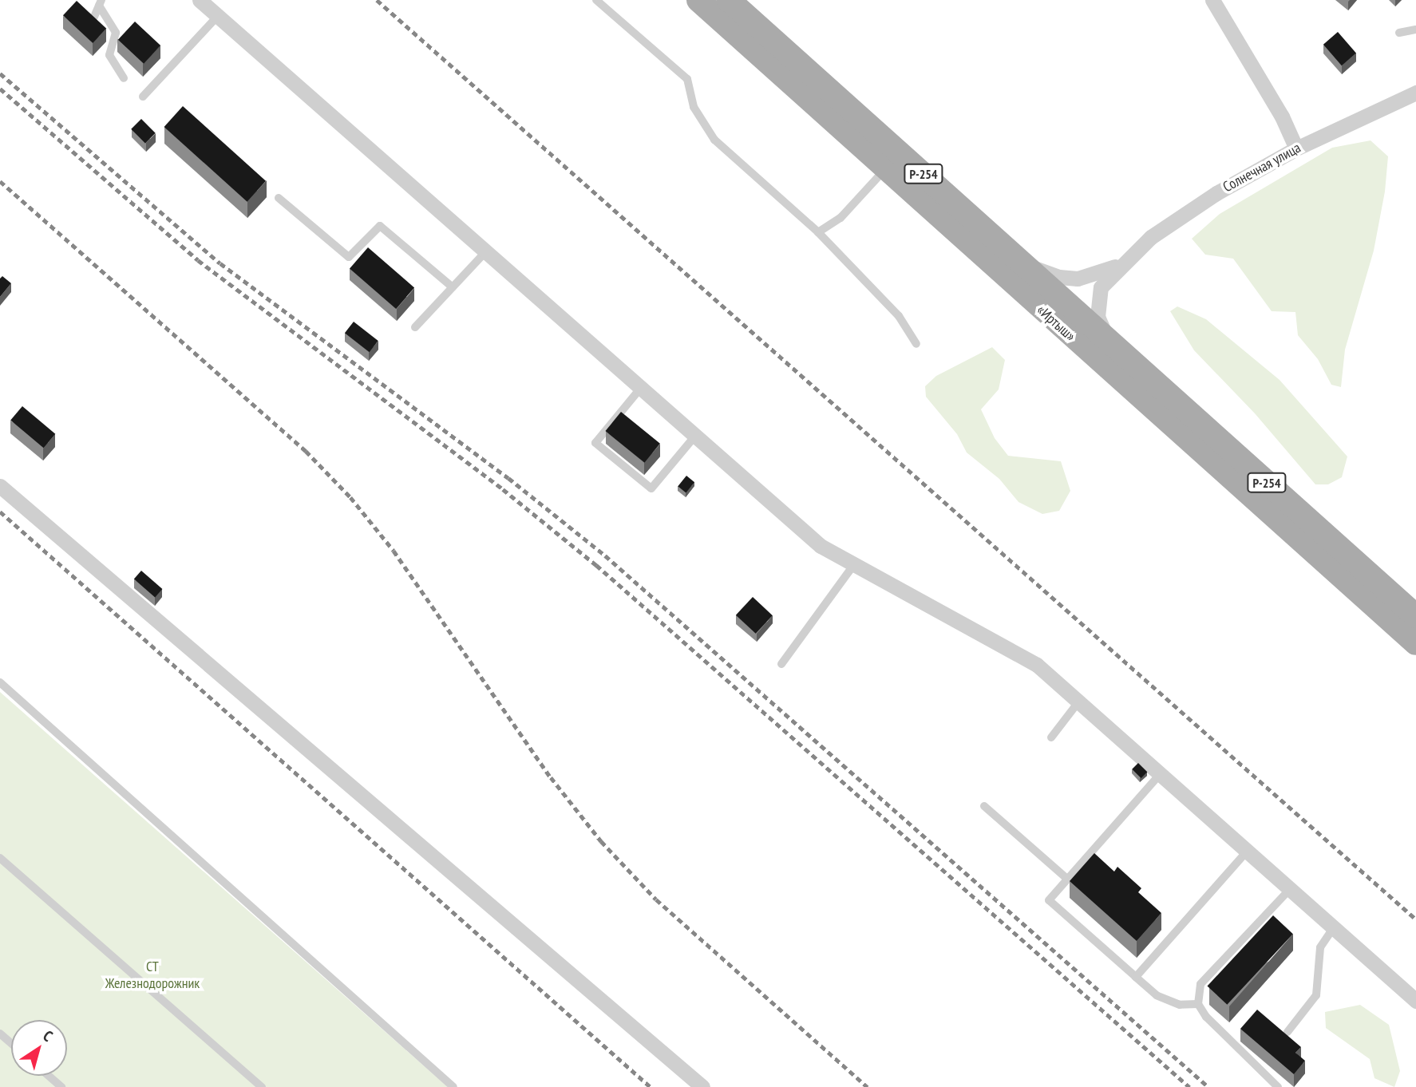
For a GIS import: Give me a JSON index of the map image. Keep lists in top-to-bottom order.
{
  "streets": {
    "main road": ["Р-254", "«Иртыш»"],
    "street": ["Солнечная улица"]
  },
  "parks": ["СТ Железнодорожник"],
  "north": "top right"
}
